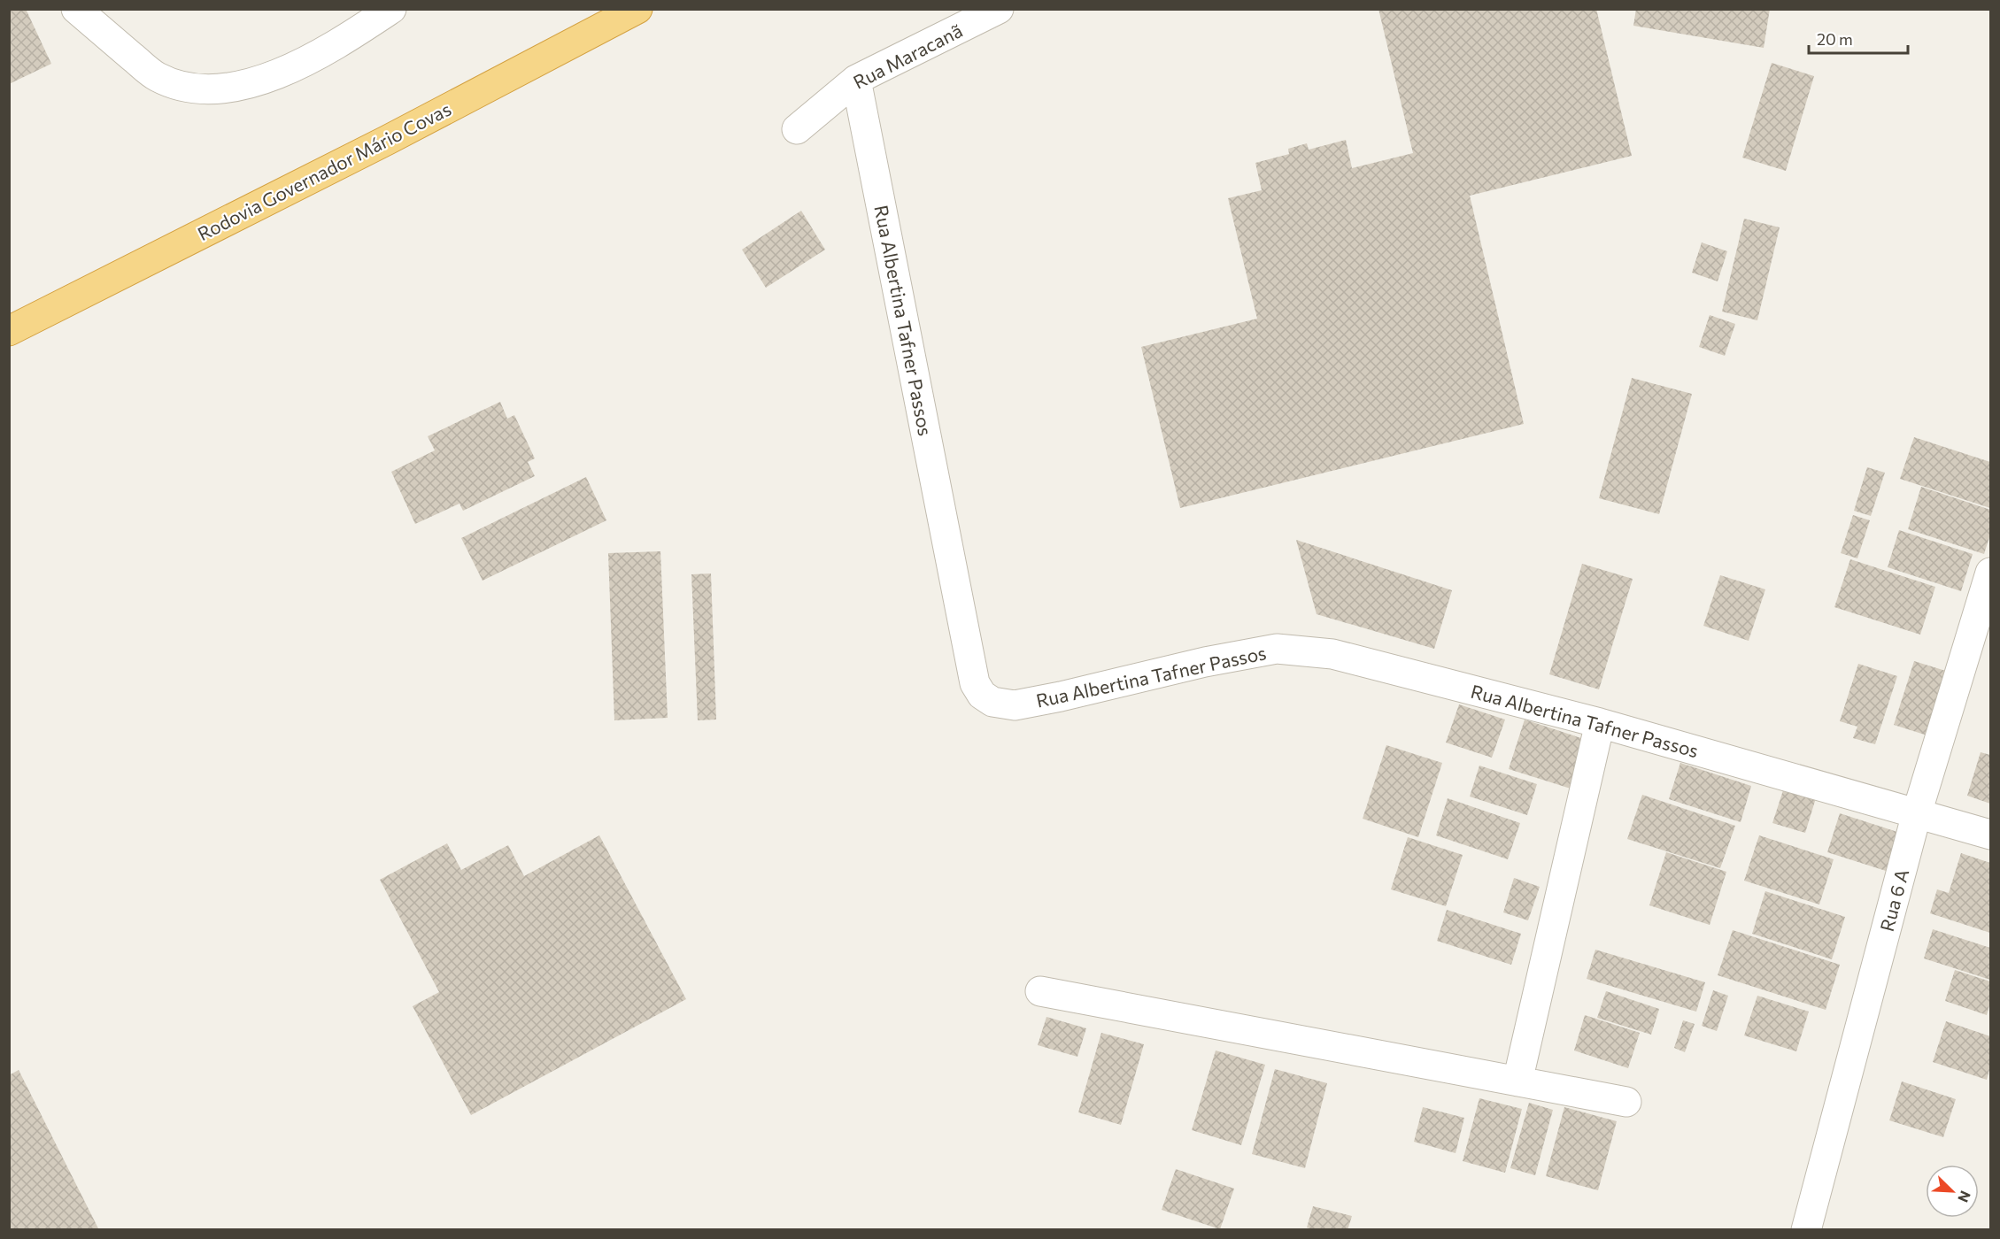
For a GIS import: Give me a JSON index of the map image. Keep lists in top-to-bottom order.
{
  "streets": {
    "highway": ["Rodovia Governador Mário Covas"],
    "street": ["Rua Maracanã", "Rua Albertina Tafner Passos", "Rua 6 A"]
  },
  "crossings": [
    ["Rua Maracanã", "Rua Albertina Tafner Passos"],
    ["Rua Albertina Tafner Passos", "Rua 6 A"]
  ],
  "scale_bar": "20 m",
  "north": "bottom right"
}
